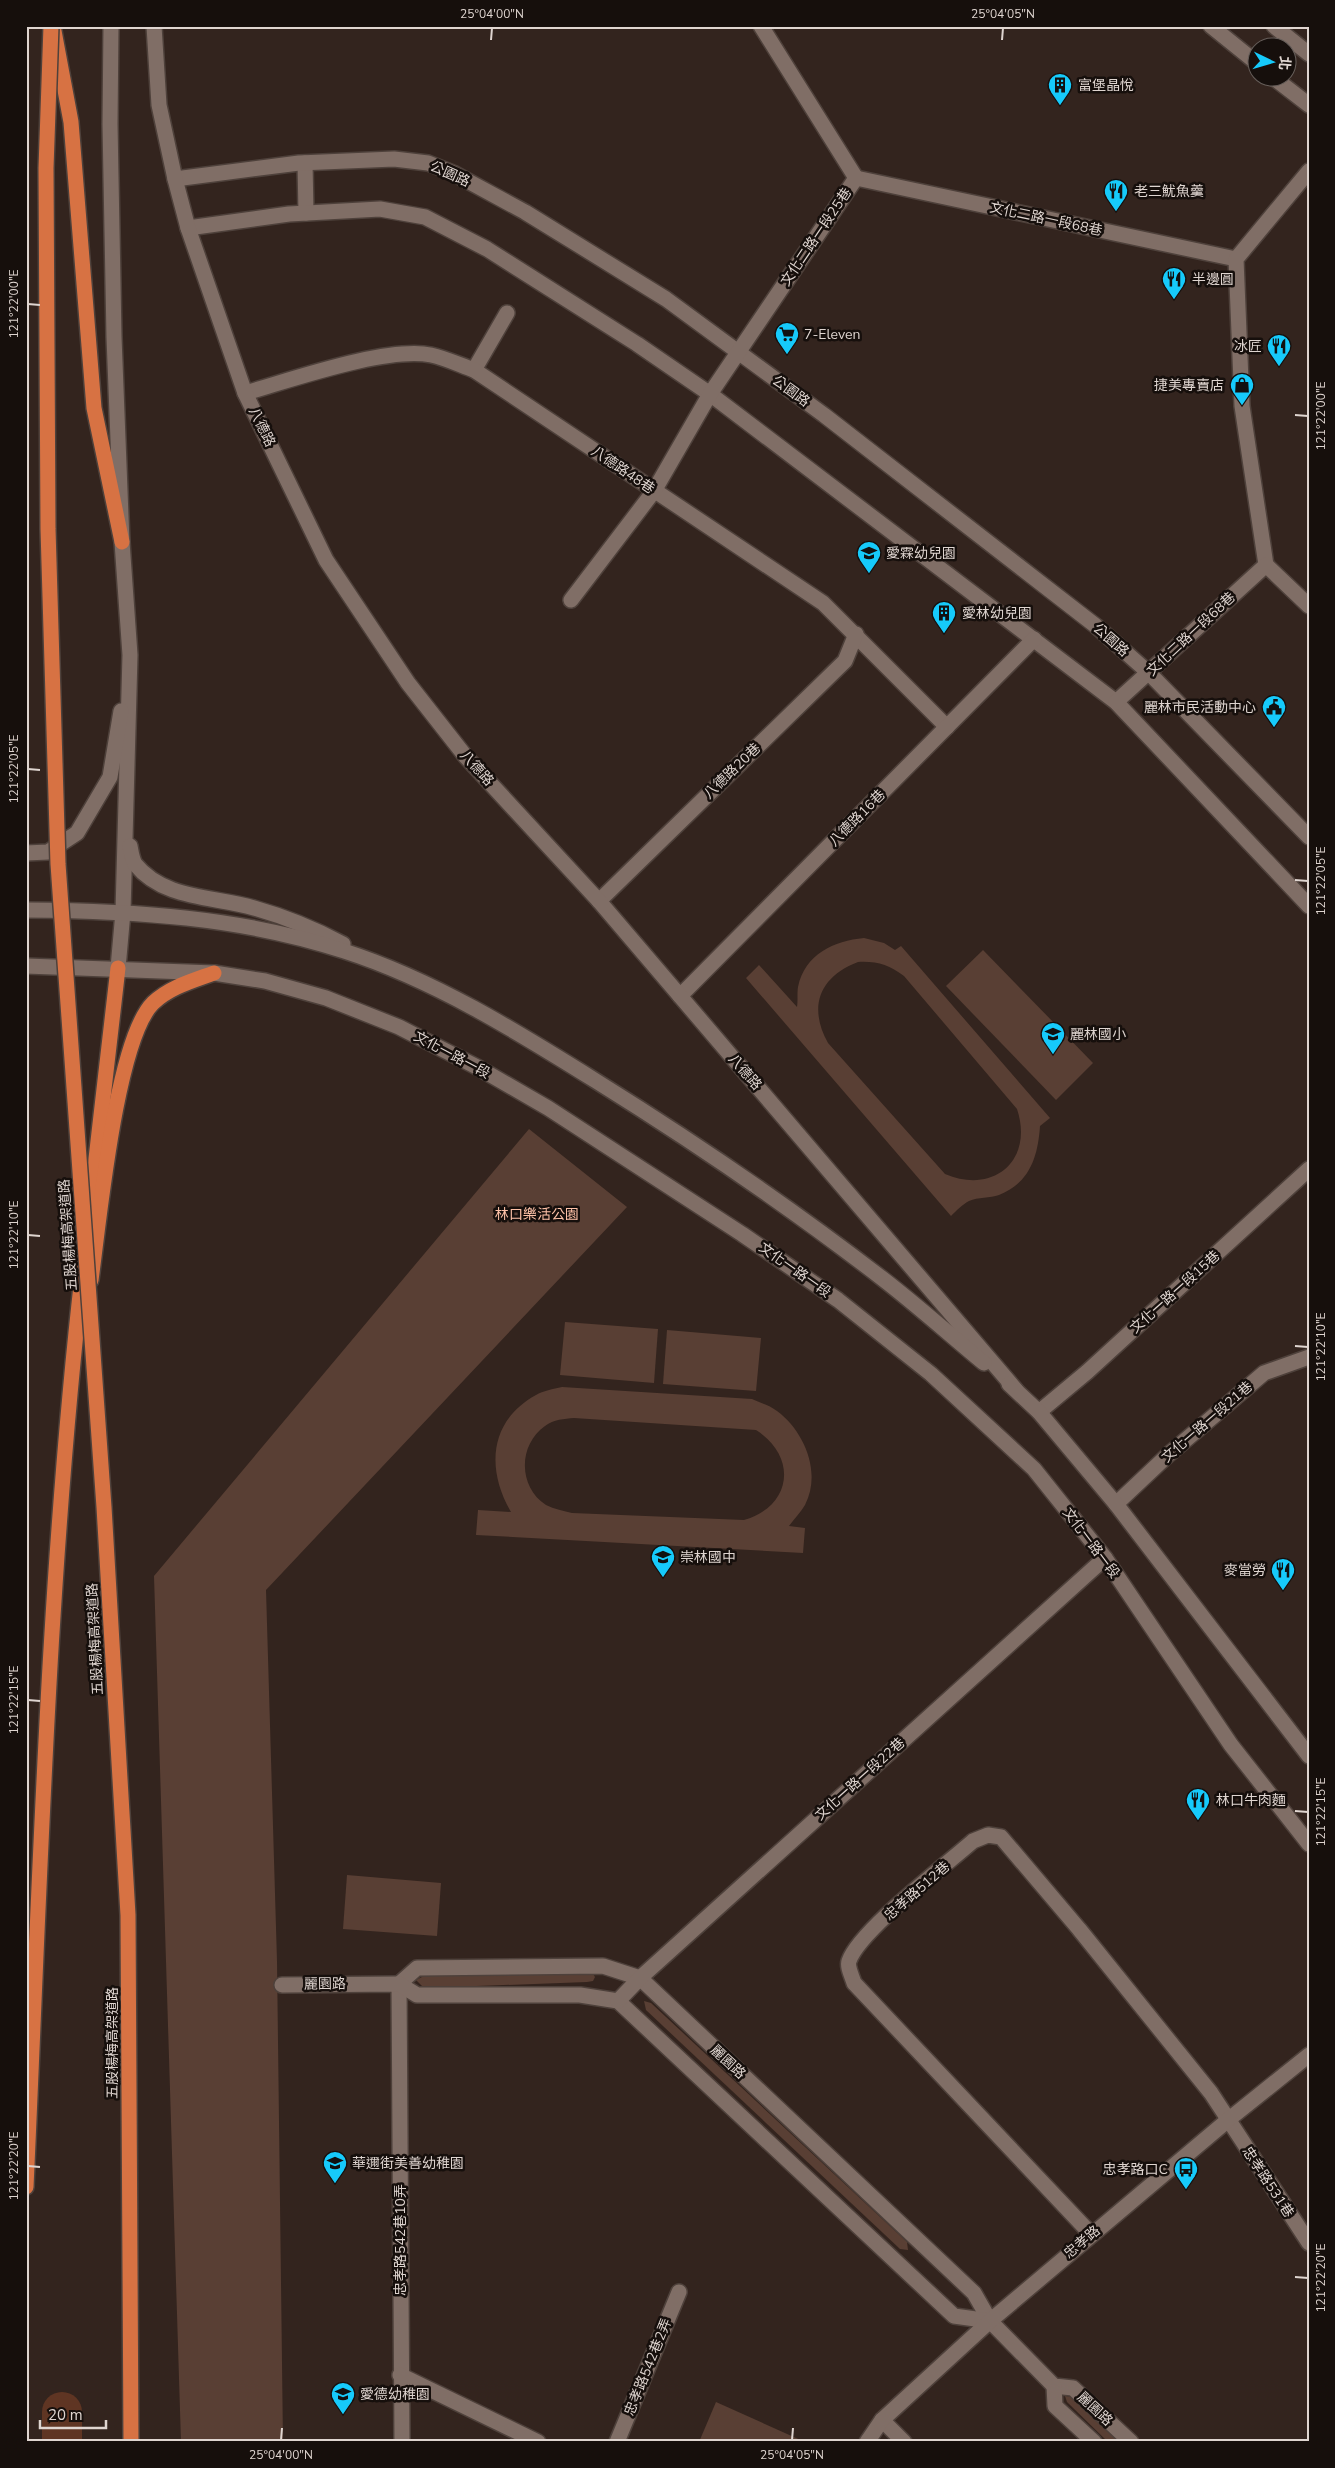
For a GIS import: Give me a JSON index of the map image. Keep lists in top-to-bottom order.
{
  "streets": {
    "highway": ["五股楊梅高架道路"],
    "street": [
      "公園路",
      "文化二路一段68巷",
      "文化二路一段25巷",
      "八德路",
      "八德路48巷",
      "八德路20巷",
      "八德路16巷",
      "文化一路一段",
      "文化一路一段15巷",
      "文化一路一段21巷",
      "文化一路一段22巷",
      "忠孝路512巷",
      "麗園路",
      "忠孝路531巷",
      "忠孝路542巷10弄",
      "忠孝路",
      "忠孝路542巷2弄"
    ]
  },
  "crossings": [
    ["公園路", "文化二路一段68巷"],
    ["公園路", "文化二路一段25巷"],
    ["公園路", "八德路"],
    ["文化二路一段68巷", "文化二路一段25巷"],
    ["文化二路一段25巷", "八德路48巷"],
    ["八德路", "八德路48巷"],
    ["八德路", "八德路20巷"],
    ["八德路", "八德路16巷"],
    ["八德路48巷", "八德路20巷"],
    ["八德路48巷", "八德路16巷"],
    ["文化一路一段", "文化一路一段22巷"],
    ["文化一路一段22巷", "麗園路"],
    ["忠孝路512巷", "忠孝路531巷"],
    ["忠孝路512巷", "忠孝路"],
    ["麗園路", "忠孝路542巷10弄"],
    ["麗園路", "忠孝路"],
    ["忠孝路531巷", "忠孝路"]
  ],
  "parks": ["林口樂活公園"],
  "places": {
    "building": ["富堡晶悅", "愛林幼兒園"],
    "restaurant": [
      "老三魷魚羹",
      "半邊圓",
      "冰匠",
      "麥當勞",
      "林口牛肉麵"
    ],
    "supermarket": ["7-Eleven"],
    "shop": ["捷美專賣店"],
    "school or university": [
      "愛霖幼兒園",
      "麗林國小",
      "崇林國中",
      "華邇街美善幼稚園",
      "愛德幼稚園"
    ],
    "public building": ["麗林市民活動中心"],
    "bus stop": ["忠孝路口C"]
  },
  "scale_bar": "20 m",
  "north": "right",
  "coordinates": [
    "25°04'00\"N",
    "25°04'05\"N",
    "121°22'00\"E",
    "121°22'05\"E",
    "121°22'10\"E",
    "121°22'15\"E",
    "121°22'20\"E"
  ]
}
